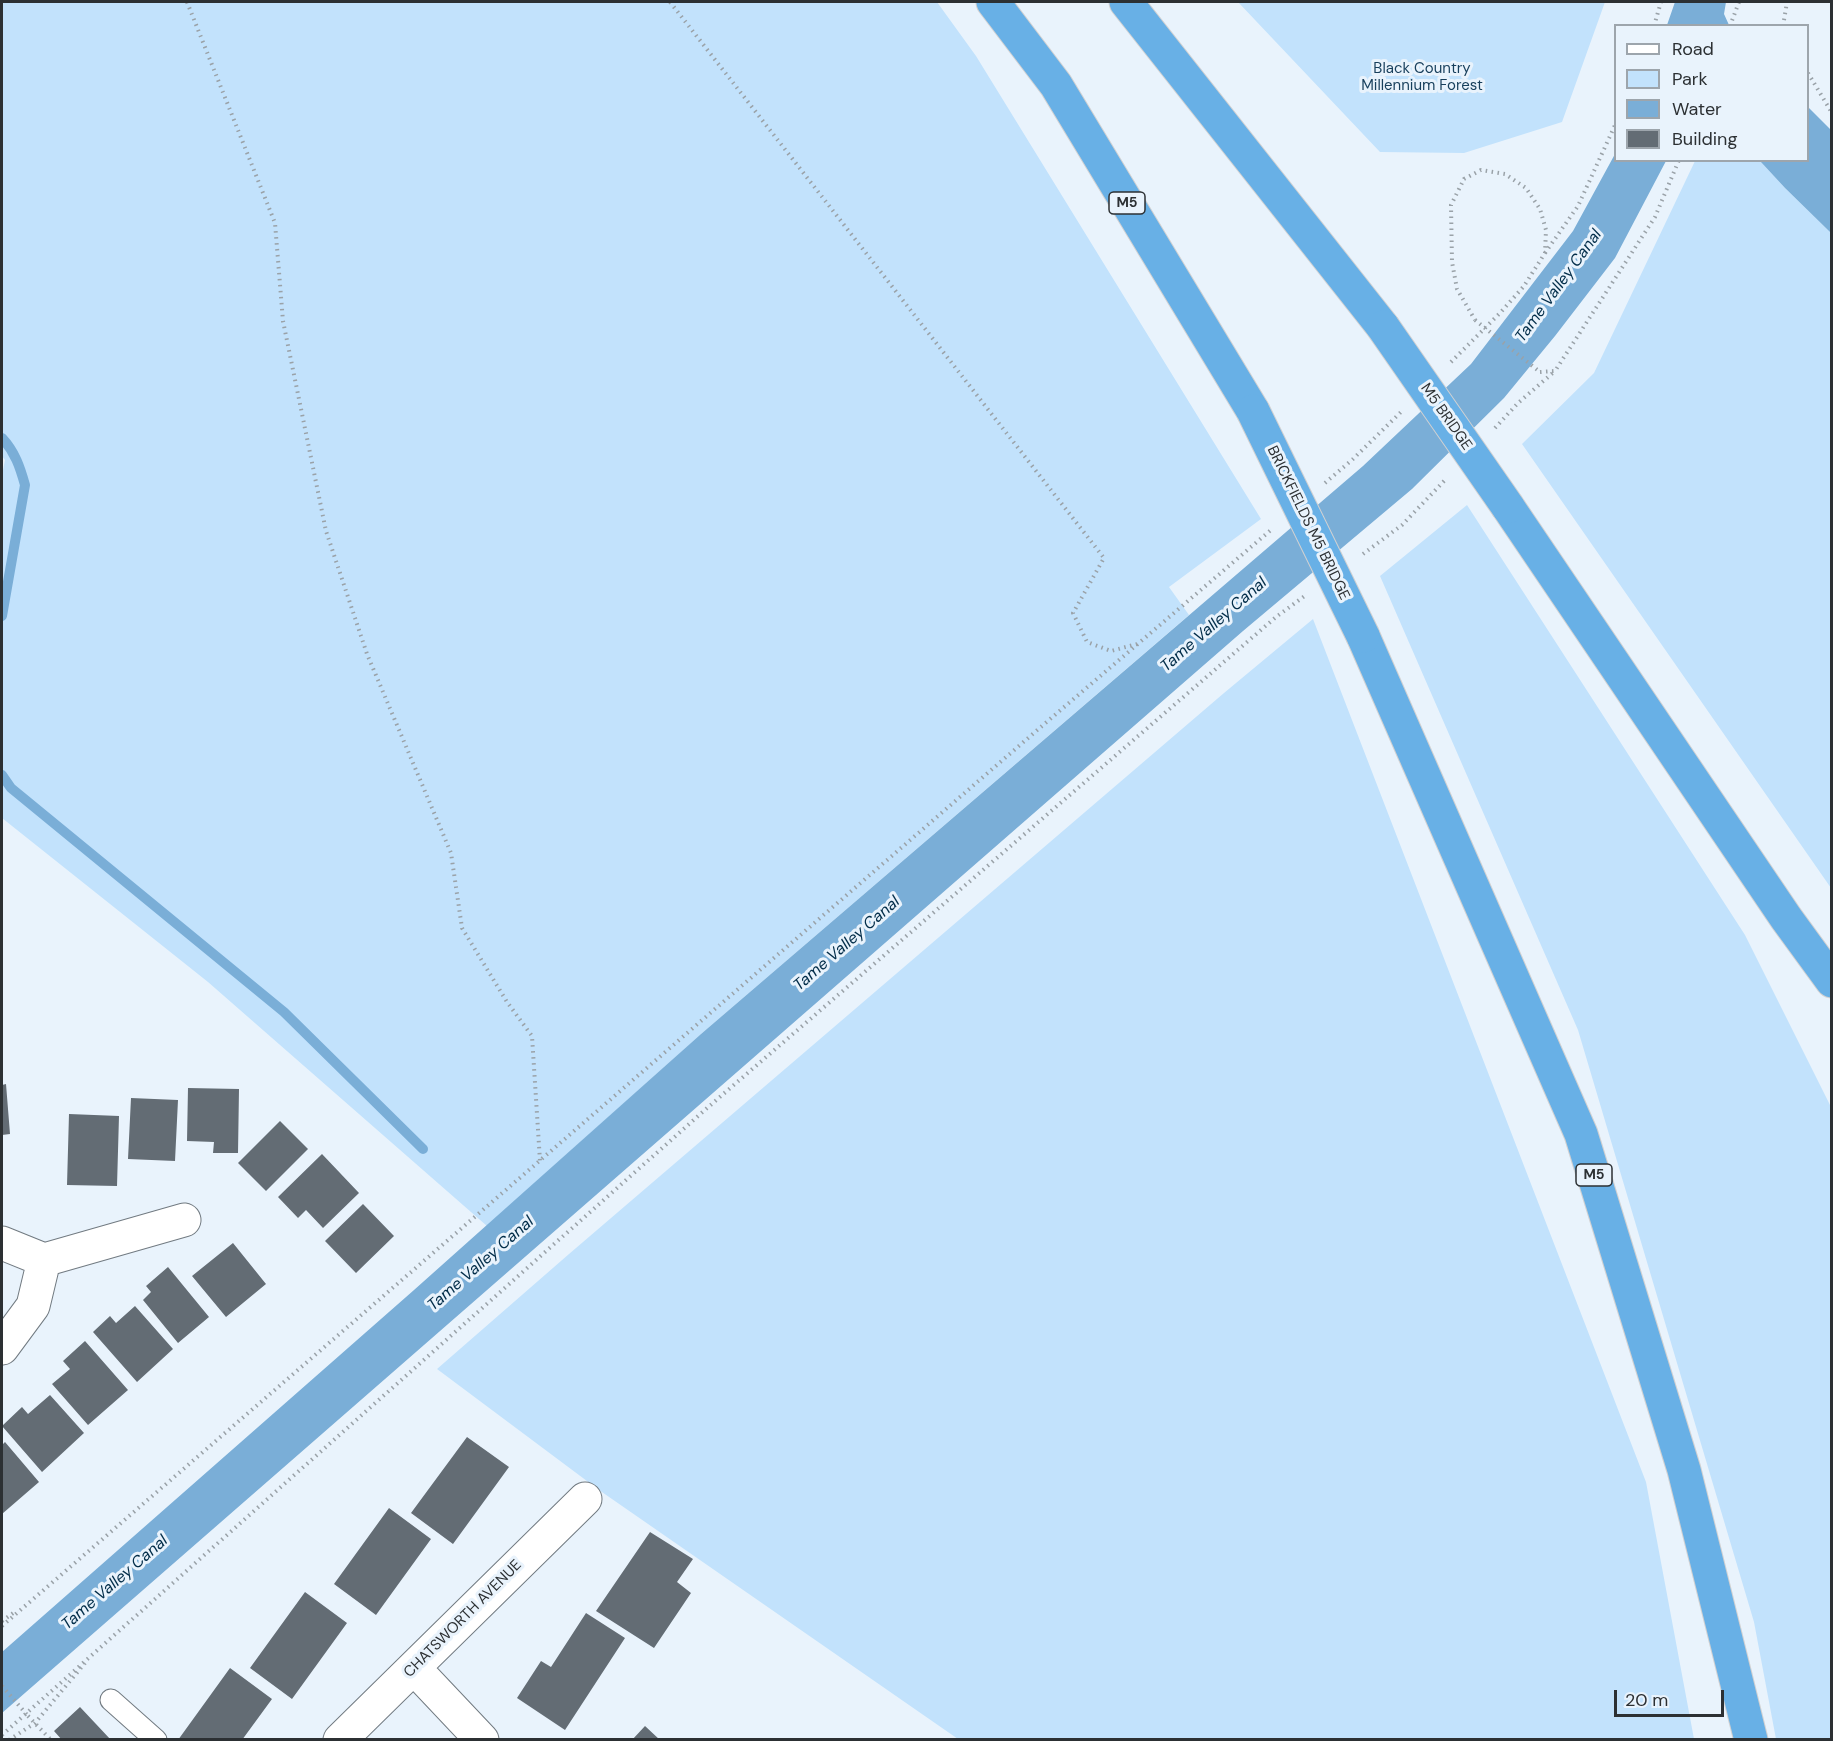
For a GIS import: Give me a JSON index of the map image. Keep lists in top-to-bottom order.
{
  "streets": {
    "highway": ["M5", "M5 BRIDGE", "BRICKFIELDS M5 BRIDGE"],
    "street": ["CHATSWORTH AVENUE"]
  },
  "water": ["Tame Valley Canal"],
  "parks": ["Black Country Millennium Forest"],
  "legend": [
    "Road",
    "Park",
    "Water",
    "Building"
  ],
  "scale_bar": "20 m"
}
